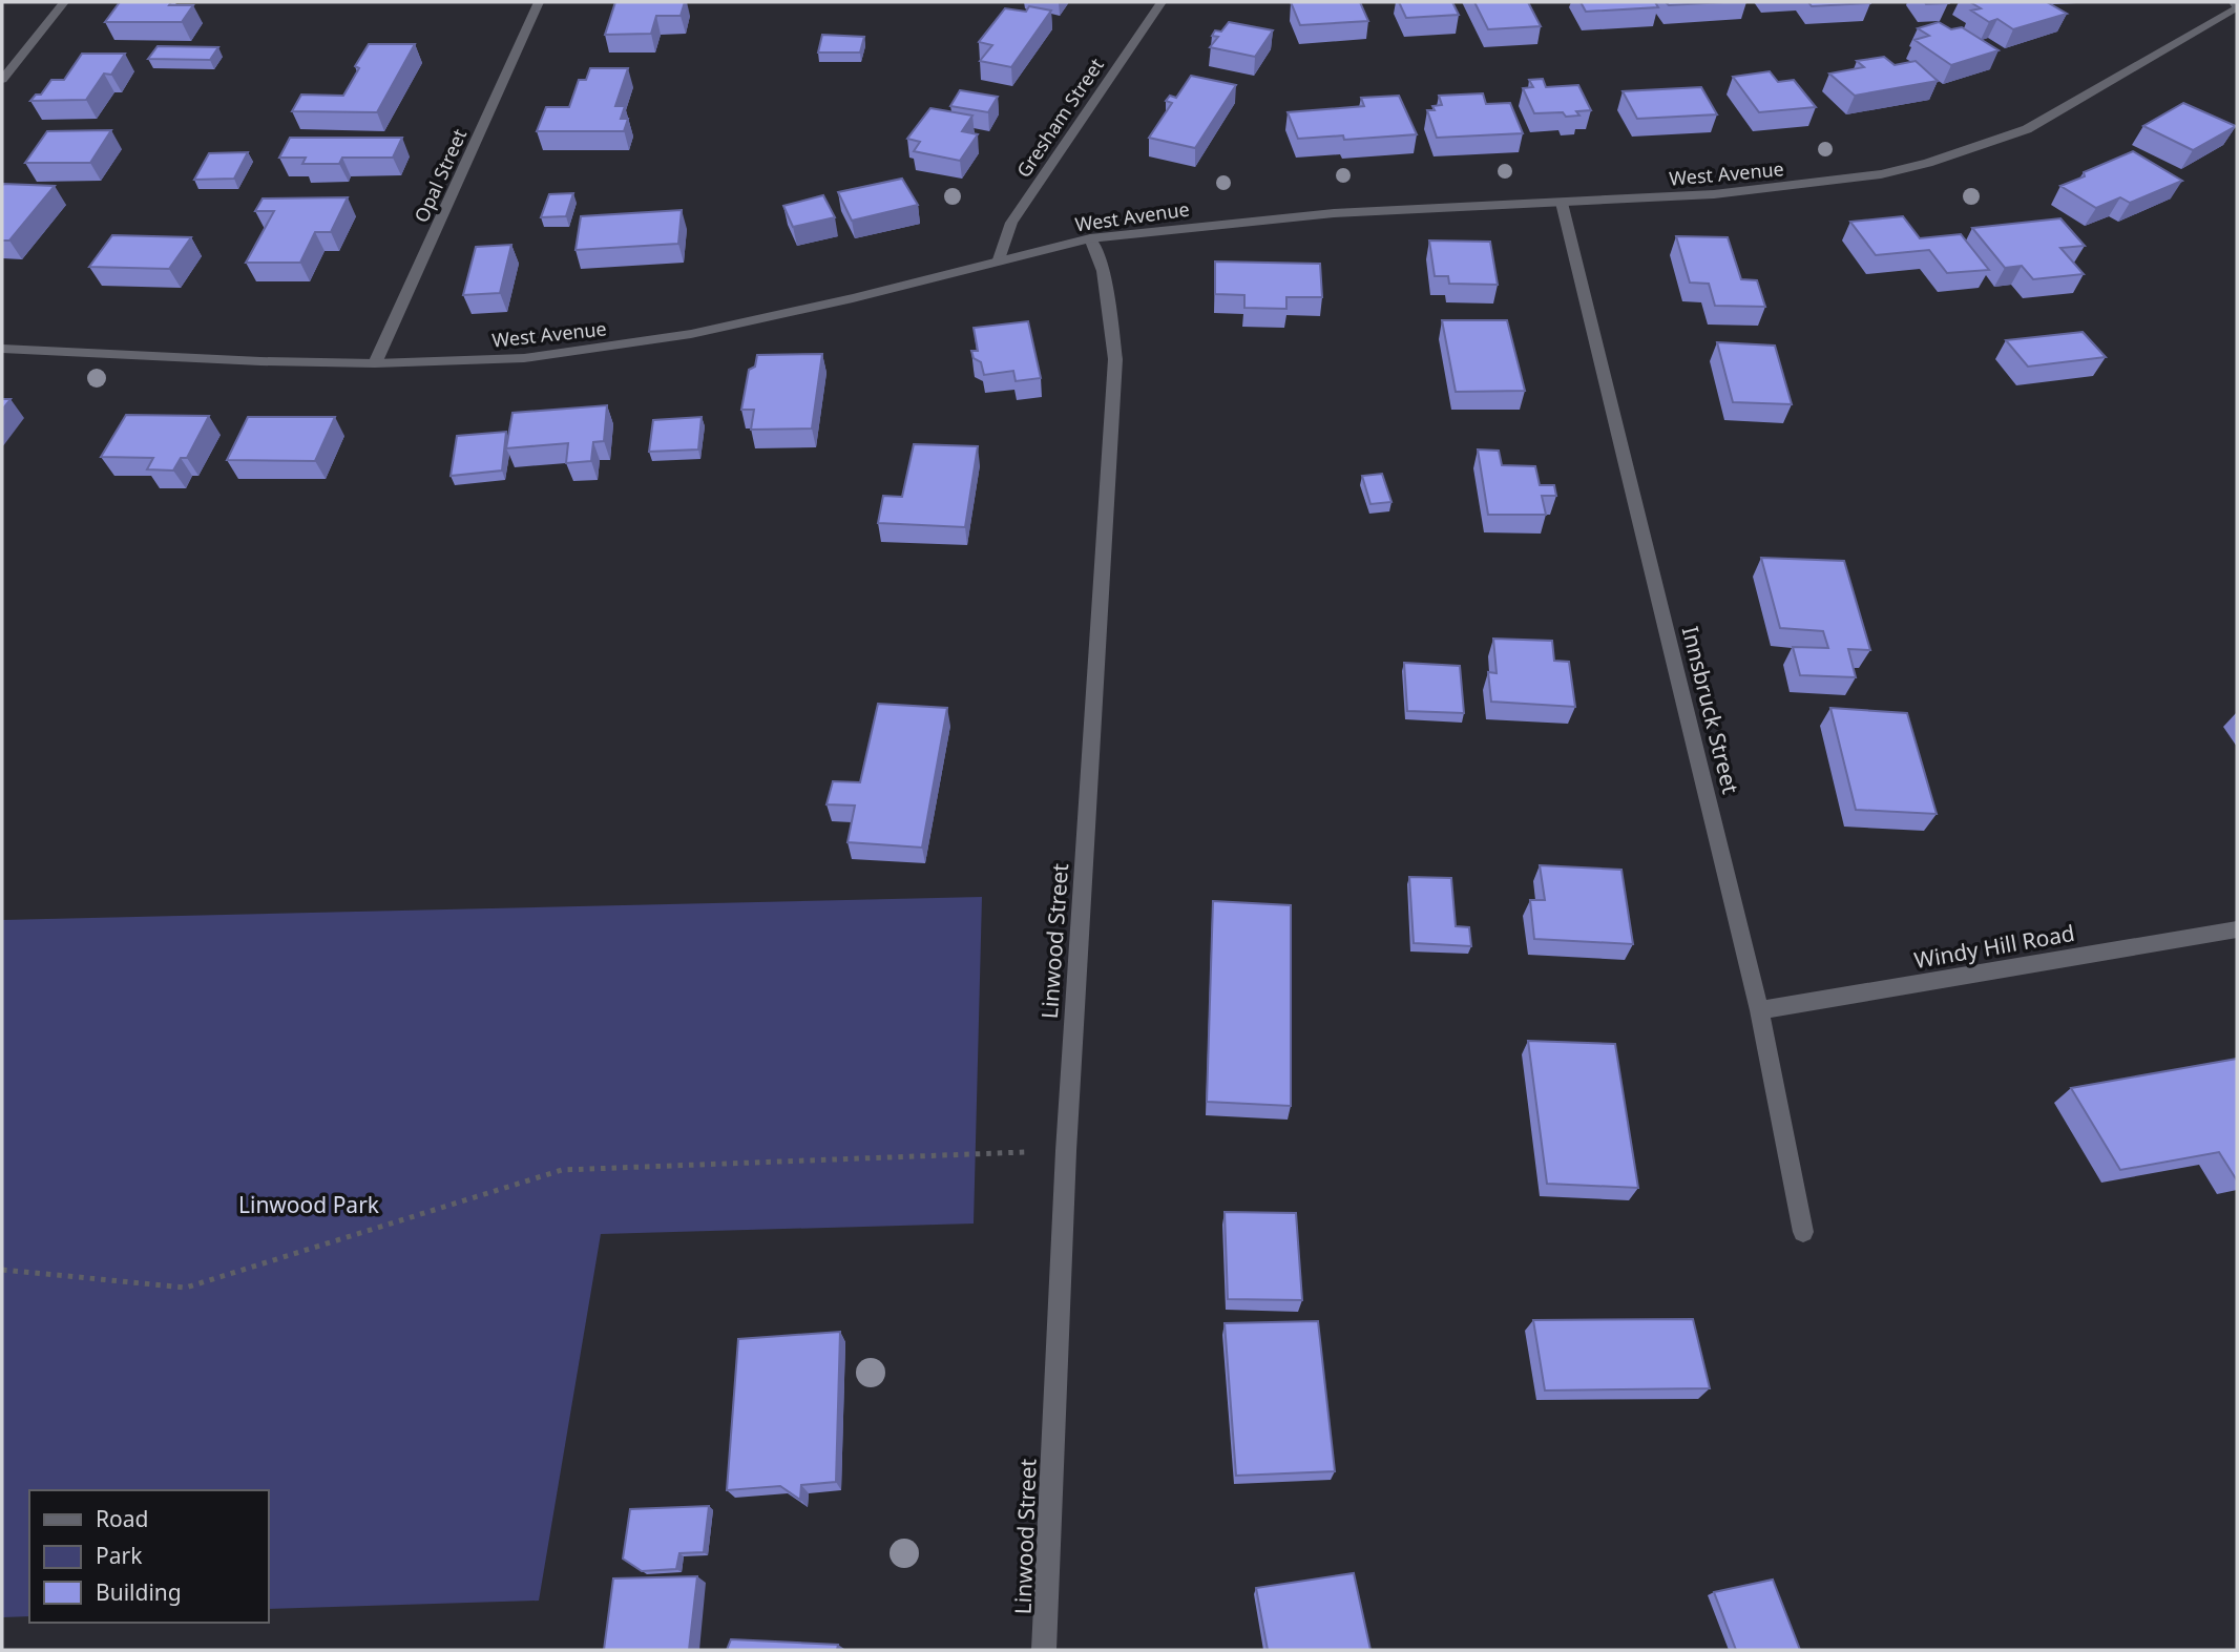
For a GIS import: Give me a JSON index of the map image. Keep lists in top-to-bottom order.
{
  "streets": {
    "street": [
      "Gresham Street",
      "West Avenue",
      "Opal Street",
      "Innsbruck Street",
      "Linwood Street",
      "Windy Hill Road"
    ]
  },
  "crossings": [
    ["Gresham Street", "West Avenue"],
    ["West Avenue", "Opal Street"],
    ["West Avenue", "Innsbruck Street"],
    ["West Avenue", "Linwood Street"],
    ["Innsbruck Street", "Windy Hill Road"]
  ],
  "parks": ["Linwood Park"],
  "legend": ["Road", "Park", "Building"]
}
